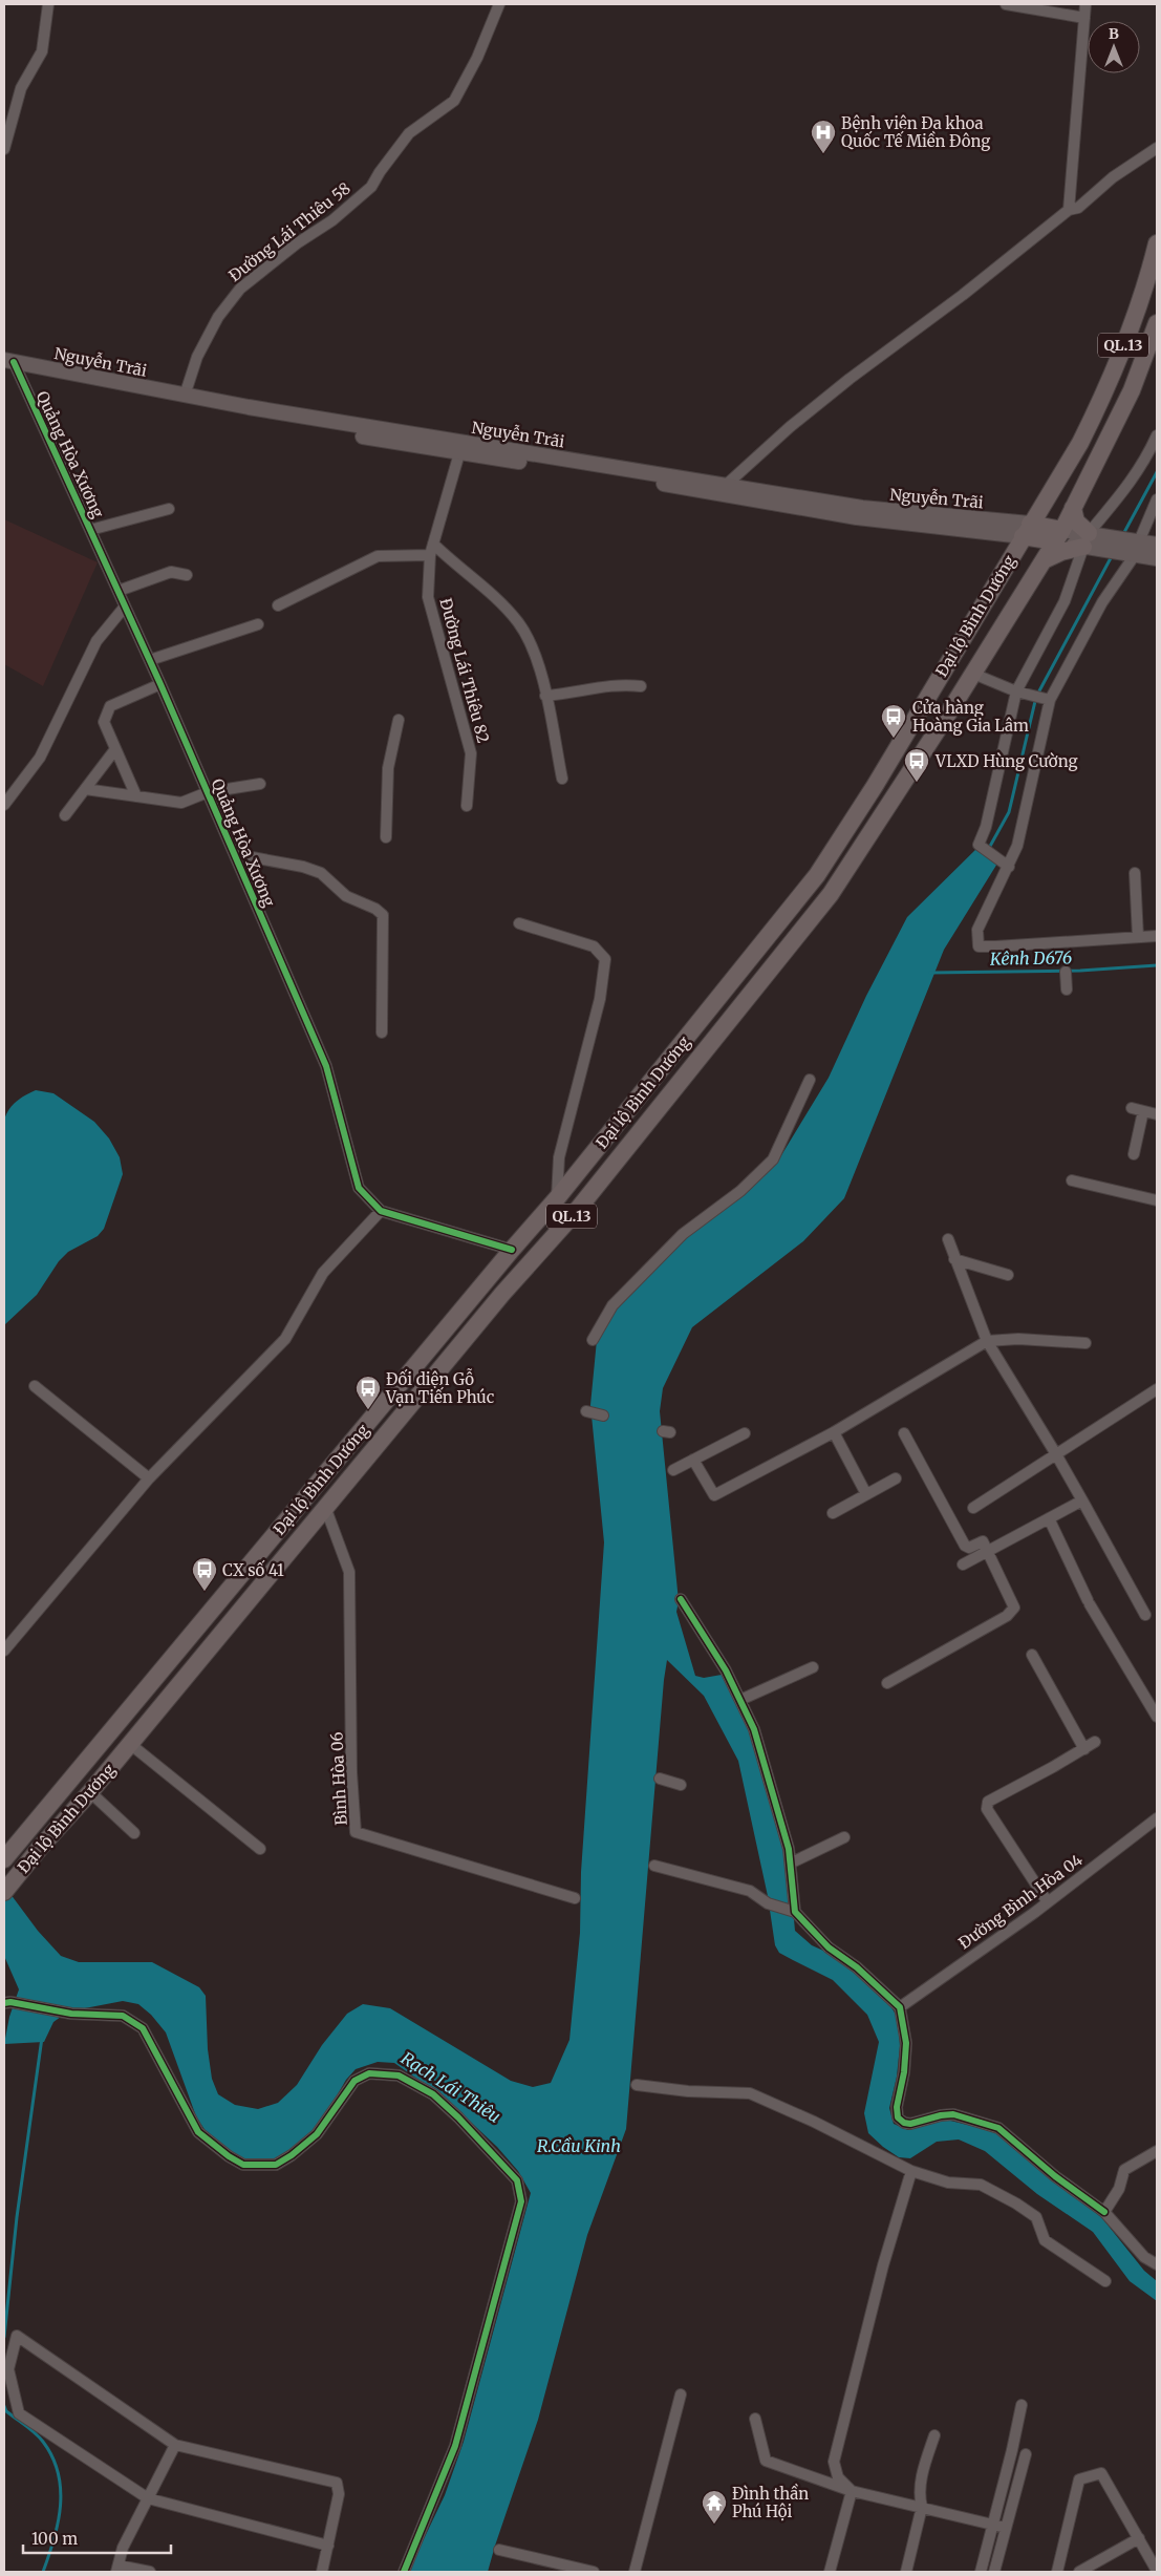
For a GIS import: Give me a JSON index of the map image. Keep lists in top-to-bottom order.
{
  "streets": {
    "highway": ["QL.13", "Đại lộ Bình Dương"],
    "main road": ["Nguyễn Trãi"],
    "street": [
      "Đường Lái Thiêu 58",
      "Quảng Hòa Xương",
      "Đường Lái Thiêu 82",
      "Bình Hòa 06",
      "Đường Bình Hòa 04"
    ]
  },
  "crossings": [
    ["Đường Lái Thiêu 58", "Nguyễn Trãi"],
    ["Nguyễn Trãi", "Quảng Hòa Xương"],
    ["Nguyễn Trãi", "Đại lộ Bình Dương"],
    ["Nguyễn Trãi", "Đường Lái Thiêu 82"],
    ["Đại lộ Bình Dương", "Bình Hòa 06"]
  ],
  "water": ["Kênh D676", "Rạch Lái Thiêu", "R.Cầu Kinh"],
  "places": {
    "hospital": ["Bệnh viện Đa khoa Quốc Tế Miền Đông"],
    "bus stop": [
      "Cửa hàng Hoàng Gia Lâm",
      "VLXD Hùng Cường",
      "Đối diện Gỗ Vạn Tiến Phúc",
      "CX số 41"
    ],
    "temple": ["Đình thần Phú Hội"]
  },
  "scale_bar": "100 m",
  "north": "top"
}
